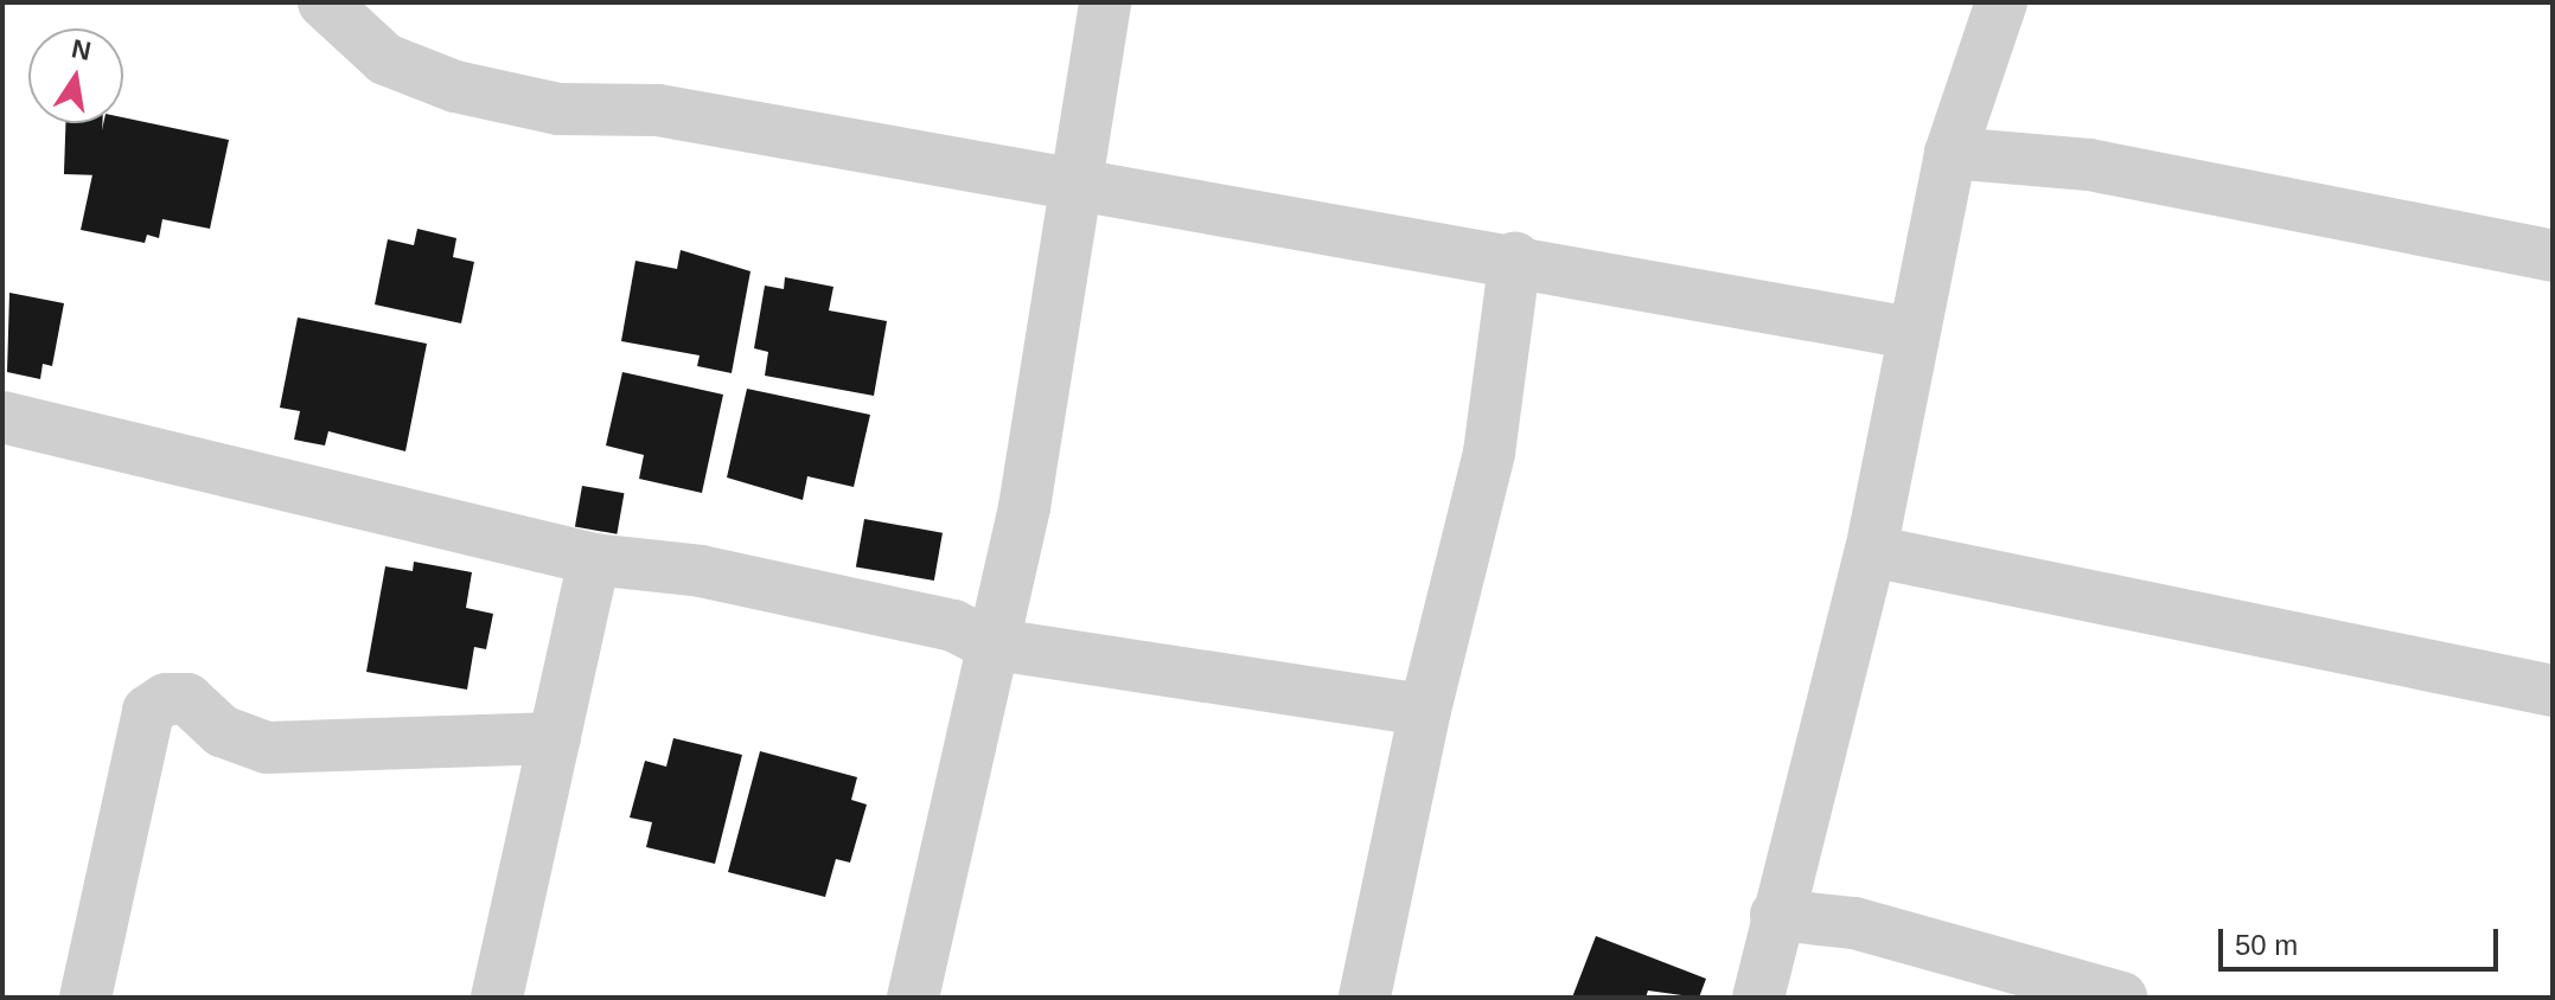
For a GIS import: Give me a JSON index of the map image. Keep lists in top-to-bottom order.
{
  "scale_bar": "50 m",
  "north": "top"
}
